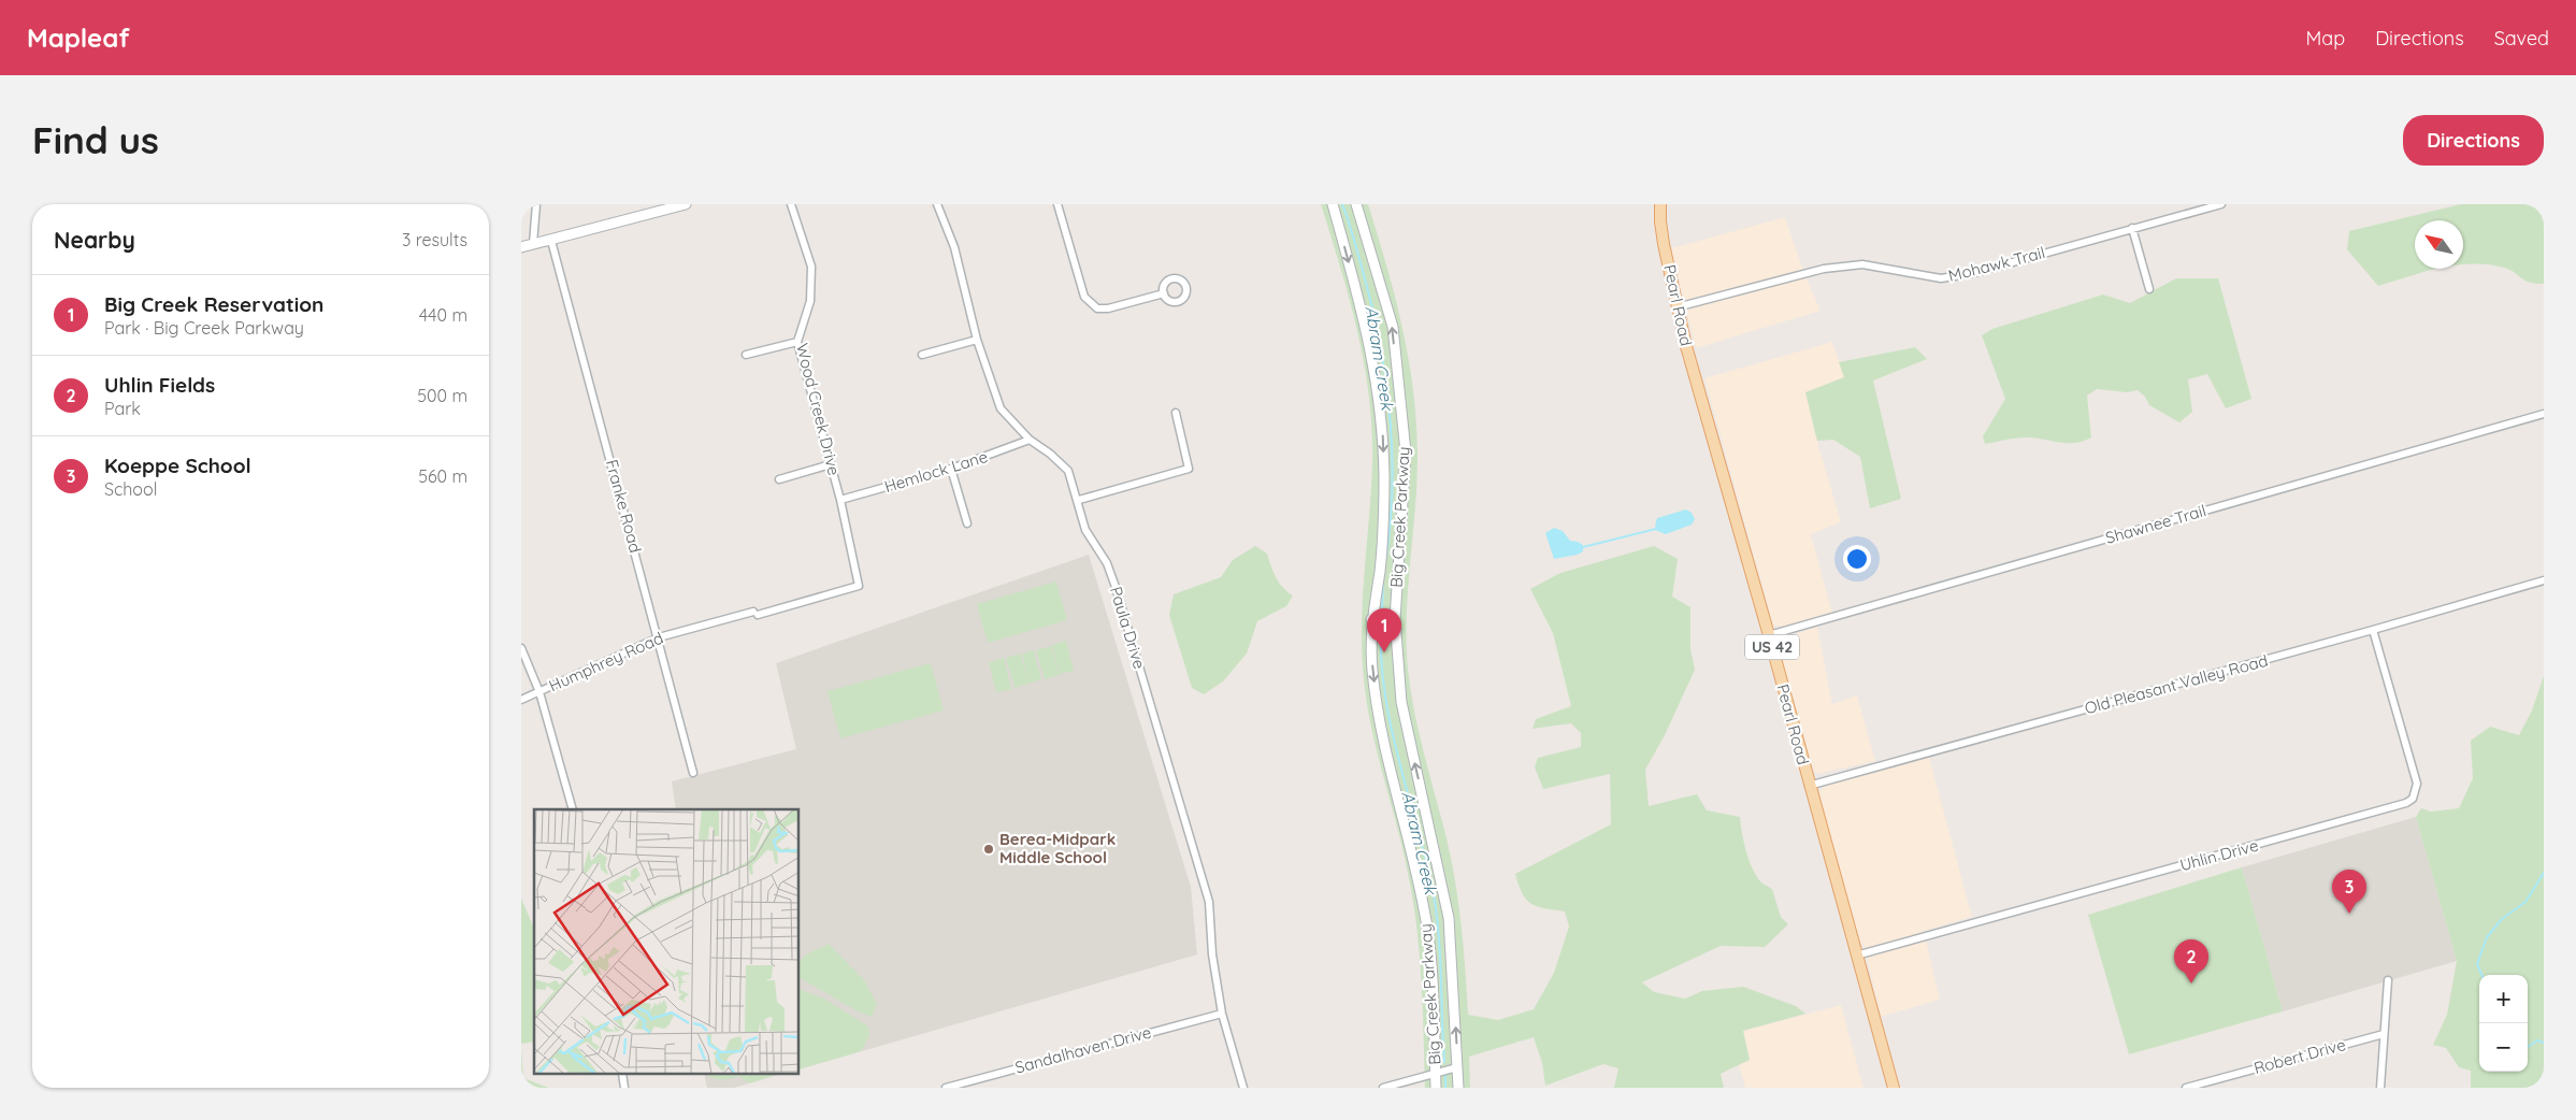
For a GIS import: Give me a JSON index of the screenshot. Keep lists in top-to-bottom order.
{
  "streets": {
    "main road": ["Pearl Road", "US 42"],
    "street": [
      "Mohawk Trail",
      "Wood Creek Drive",
      "Hemlock Lane",
      "Franke Road",
      "Big Creek Parkway",
      "Shawnee Trail",
      "Paula Drive",
      "Humphrey Road",
      "Old Pleasant Valley Road",
      "Uhlin Drive",
      "Sandalhaven Drive",
      "Robert Drive"
    ]
  },
  "crossings": [
    ["Mohawk Trail", "Pearl Road"],
    ["Pearl Road", "Shawnee Trail"],
    ["Pearl Road", "Old Pleasant Valley Road"],
    ["Pearl Road", "Uhlin Drive"],
    ["Wood Creek Drive", "Hemlock Lane"],
    ["Wood Creek Drive", "Humphrey Road"],
    ["Hemlock Lane", "Paula Drive"],
    ["Franke Road", "Humphrey Road"],
    ["Paula Drive", "Sandalhaven Drive"],
    ["Old Pleasant Valley Road", "Uhlin Drive"]
  ],
  "water": ["Abram Creek"],
  "places": ["Berea-Midpark Middle School"],
  "north": "top left",
  "page": {
    "header": "Mapleaf",
    "nav": ["Map", "Directions", "Saved"],
    "buttons": "Directions",
    "title": "Find us",
    "heading": ["Nearby", "3 results"],
    "list": [
      {
        "mark": "1",
        "name": "Big Creek Reservation",
        "note": "Park · Big Creek Parkway",
        "value": "440 m"
      },
      {
        "mark": "2",
        "name": "Uhlin Fields",
        "note": "Park",
        "value": "500 m"
      },
      {
        "mark": "3",
        "name": "Koeppe School",
        "note": "School",
        "value": "560 m"
      }
    ],
    "pins": ["1", "3", "2"],
    "map_buttons": ["+", "−"]
  }
}
